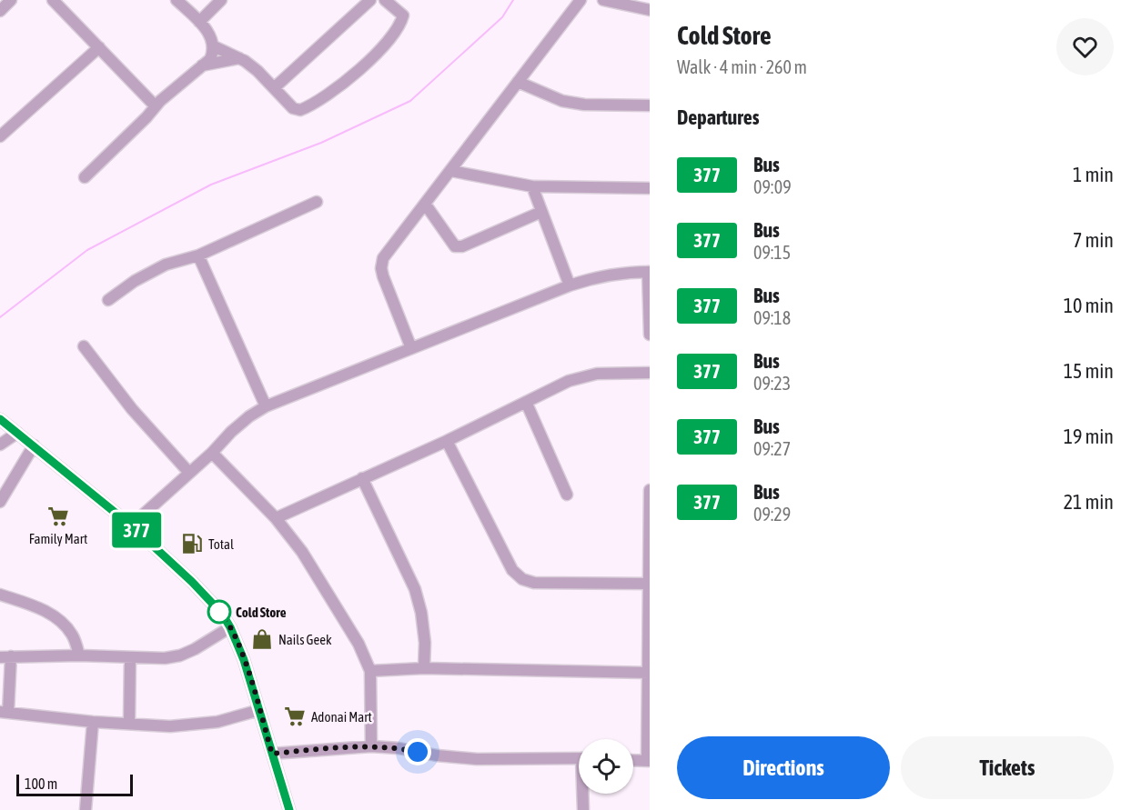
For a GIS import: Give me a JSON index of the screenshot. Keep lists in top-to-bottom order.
{
  "places": {
    "supermarket": ["Family Mart", "Adonai Mart"],
    "fuel station": ["Total"],
    "other": ["Cold Store"],
    "shop": ["Nails Geek"]
  },
  "lines": ["bus line 377"],
  "scale_bar": "100 m",
  "page": {
    "on_map": "377",
    "heading": [
      ["Cold Store", "Walk · 4 min · 260 m"],
      "Departures"
    ],
    "list": [
      {
        "mark": "377",
        "name": "Bus",
        "note": "09:09",
        "value": "1 min"
      },
      {
        "mark": "377",
        "name": "Bus",
        "note": "09:15",
        "value": "7 min"
      },
      {
        "mark": "377",
        "name": "Bus",
        "note": "09:18",
        "value": "10 min"
      },
      {
        "mark": "377",
        "name": "Bus",
        "note": "09:23",
        "value": "15 min"
      },
      {
        "mark": "377",
        "name": "Bus",
        "note": "09:27",
        "value": "19 min"
      },
      {
        "mark": "377",
        "name": "Bus",
        "note": "09:29",
        "value": "21 min"
      }
    ],
    "buttons": ["Directions", "Tickets"],
    "scale": "100 m"
  }
}
